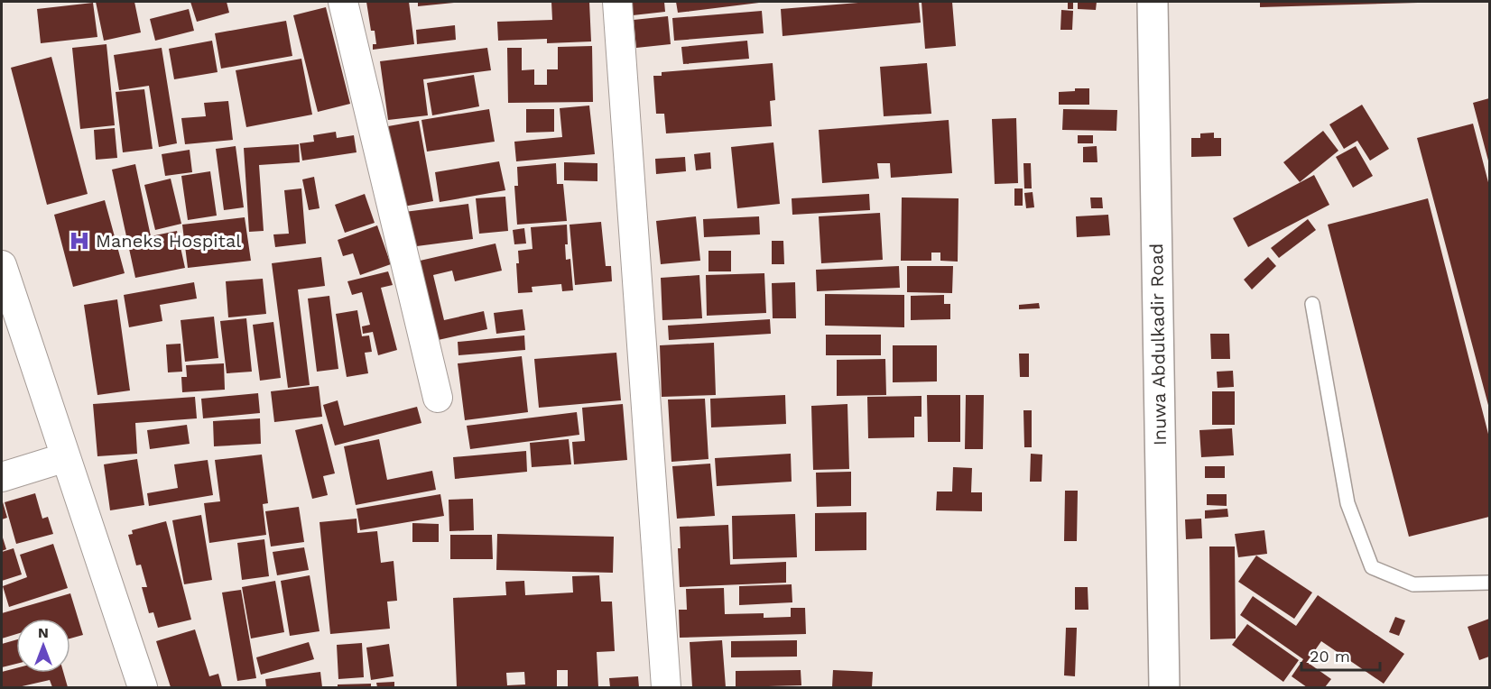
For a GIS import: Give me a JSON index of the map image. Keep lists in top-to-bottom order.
{
  "streets": {
    "main road": ["Inuwa Abdulkadir Road"]
  },
  "places": {
    "hospital": ["Maneks Hospital"]
  },
  "scale_bar": "20 m",
  "north": "top"
}
